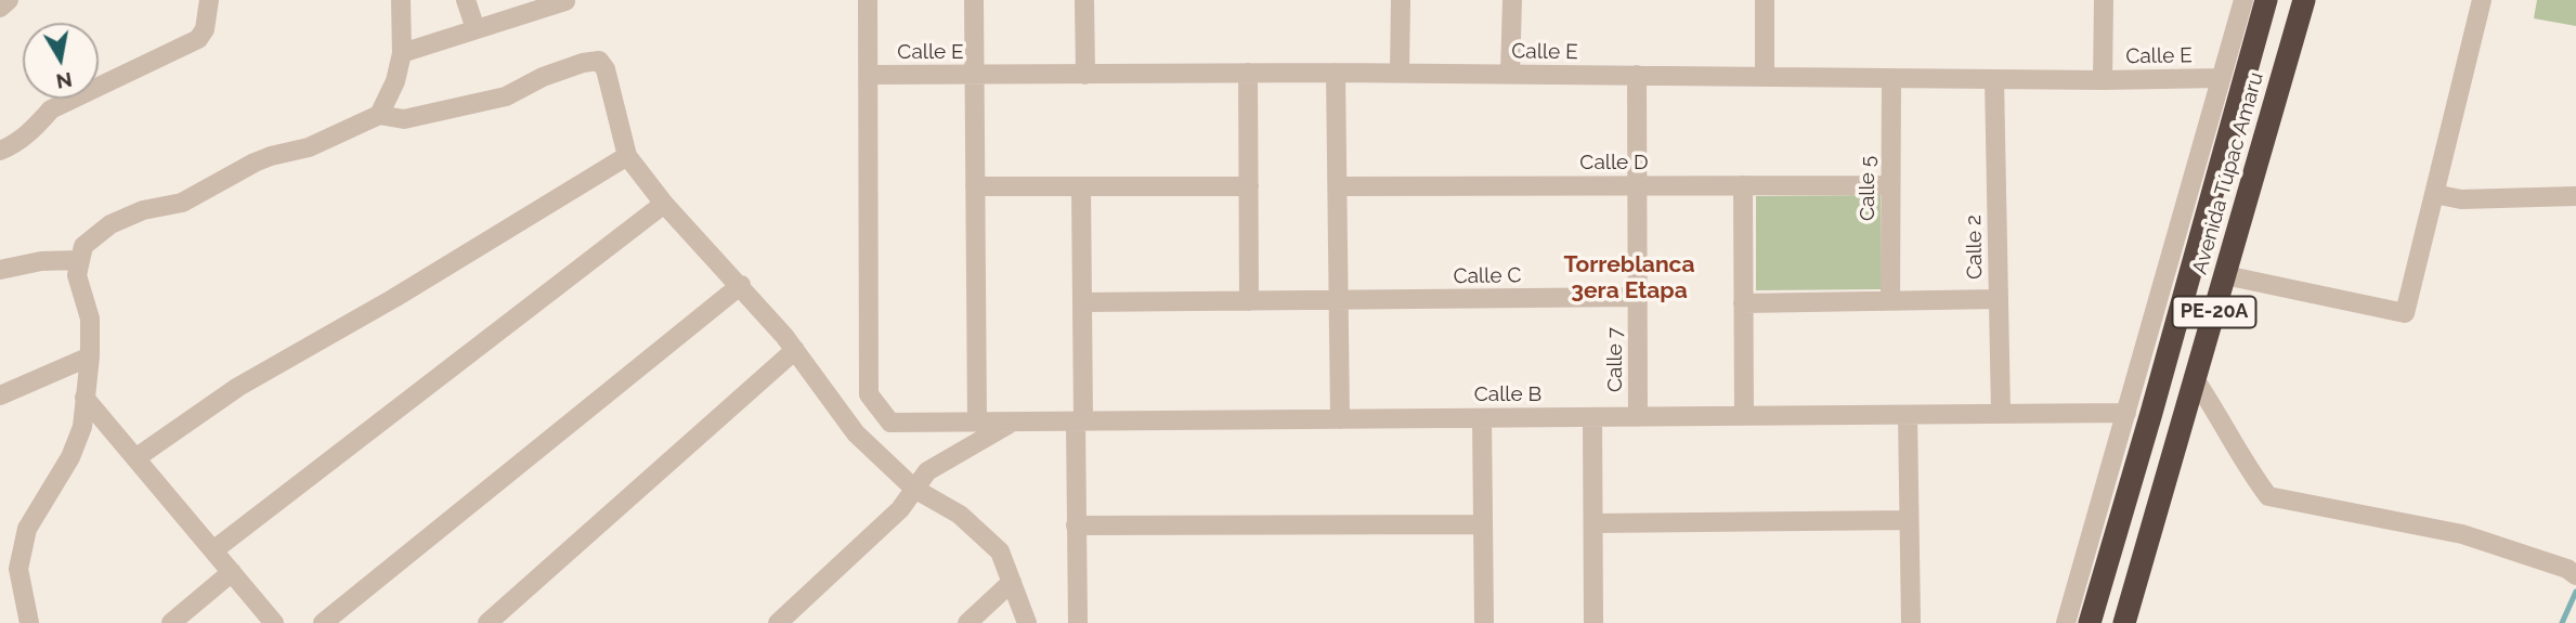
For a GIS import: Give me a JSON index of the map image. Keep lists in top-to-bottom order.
{
  "streets": {
    "highway": ["Avenida Túpac Amaru", "PE-20A"],
    "street": [
      "Calle E",
      "Calle D",
      "Calle 5",
      "Calle 2",
      "Calle C",
      "Calle 7",
      "Calle B"
    ]
  },
  "crossings": [
    ["Calle E", "Calle 5"],
    ["Calle E", "Calle 2"],
    ["Calle E", "Calle 7"],
    ["Calle E", "Calle B"],
    ["Calle D", "Calle 5"],
    ["Calle D", "Calle 7"],
    ["Calle 2", "Calle B"],
    ["Calle C", "Calle 7"],
    ["Calle 7", "Calle B"]
  ],
  "districts": ["Torreblanca 3era Etapa"],
  "north": "bottom"
}
